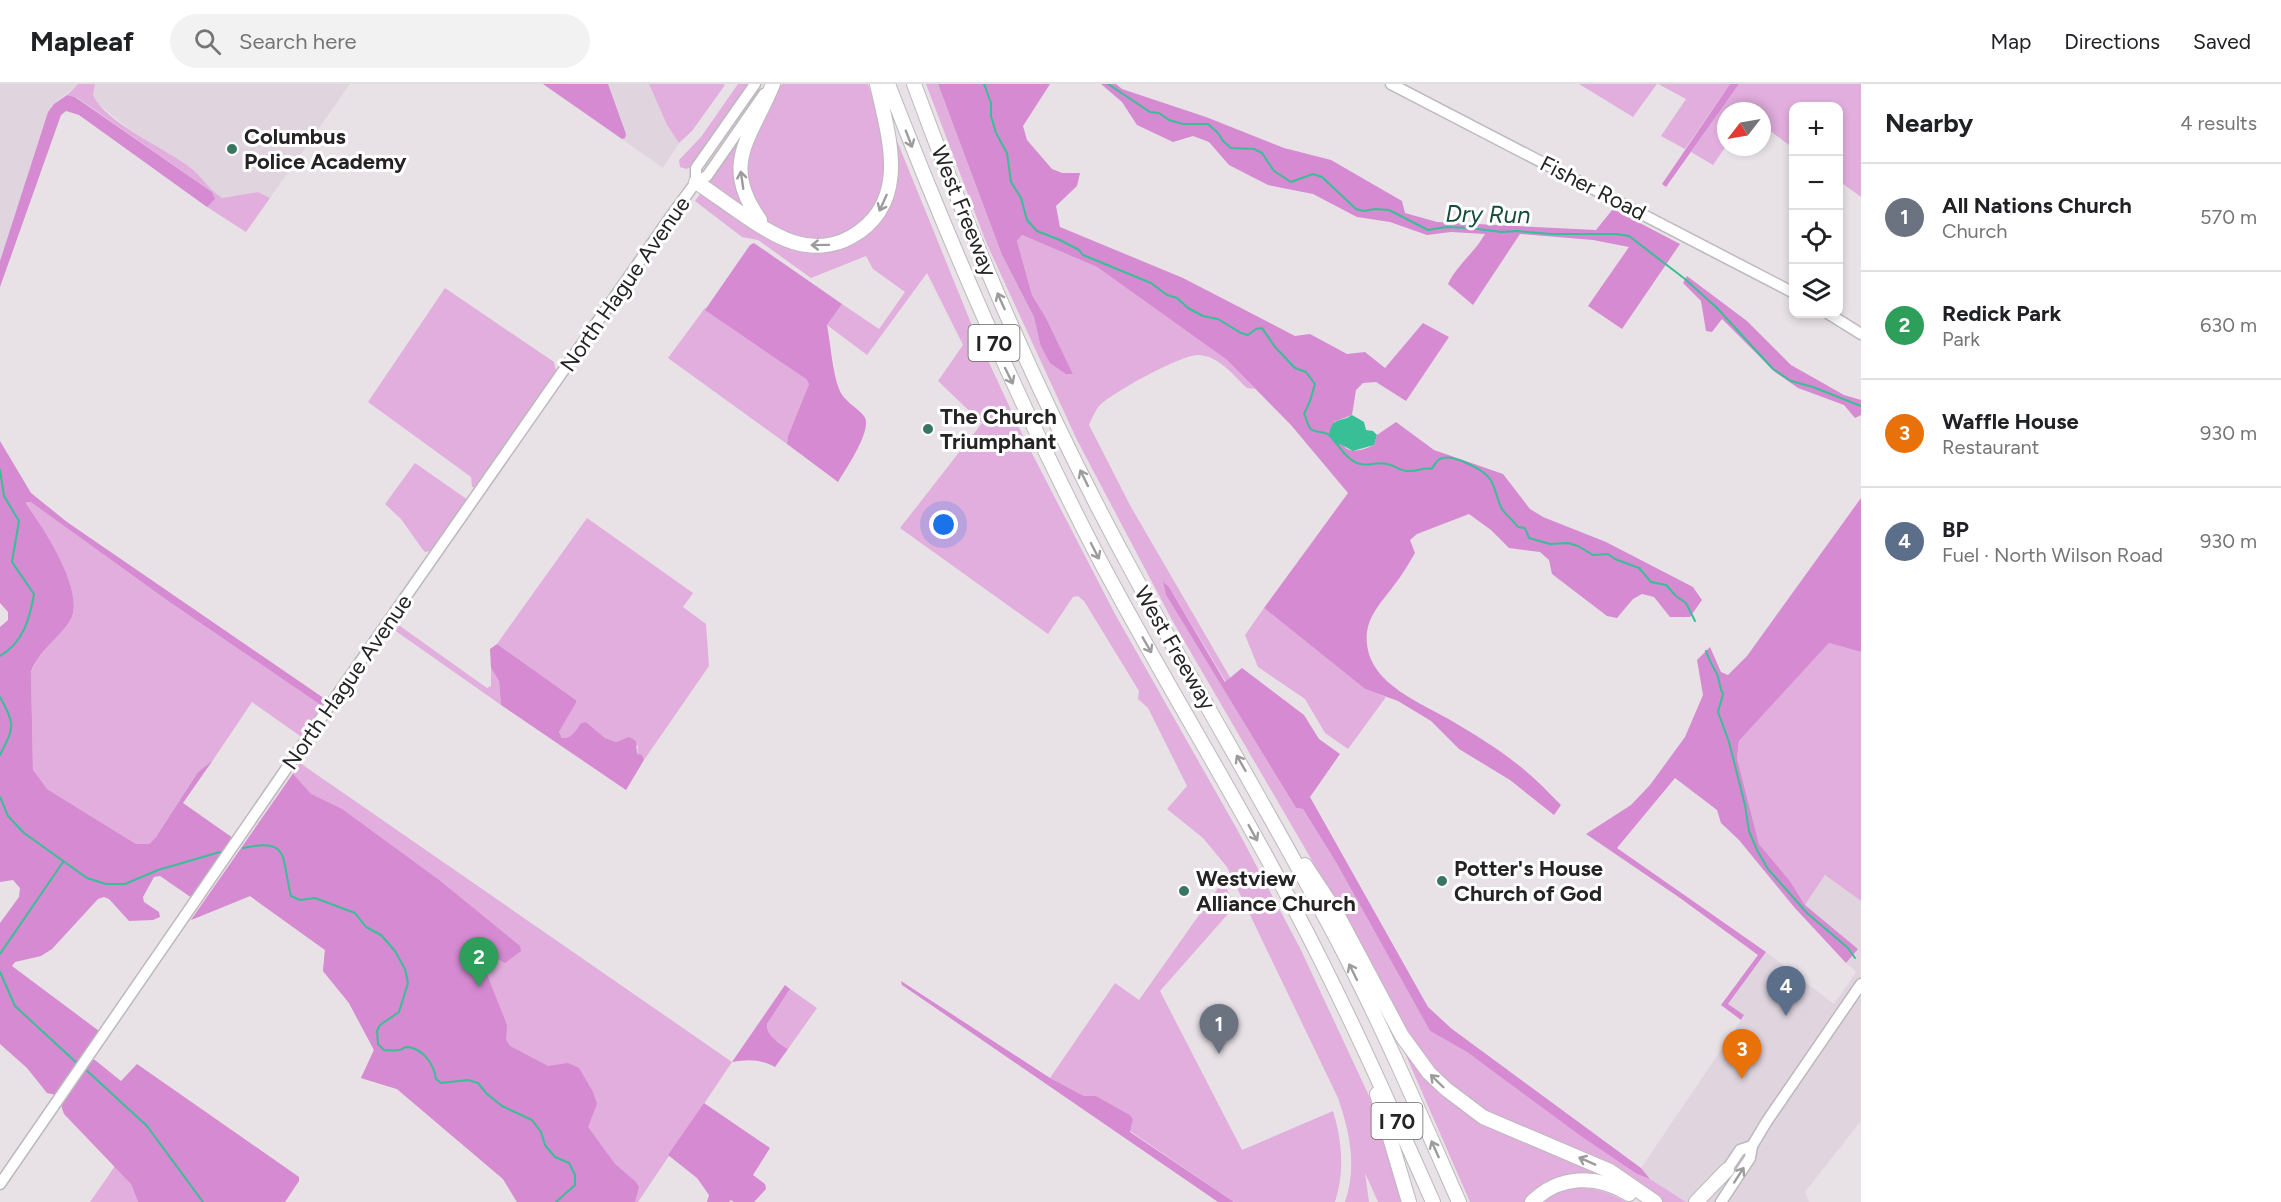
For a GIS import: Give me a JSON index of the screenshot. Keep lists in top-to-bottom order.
{
  "streets": {
    "highway": ["West Freeway", "I 70"],
    "main road": ["Fisher Road", "North Hague Avenue"]
  },
  "water": ["Dry Run"],
  "places": [
    "Columbus Police Academy",
    "The Church Triumphant",
    "Potter's House Church of God",
    "Westview Alliance Church"
  ],
  "north": "bottom left",
  "page": {
    "header": "Mapleaf",
    "search": "Search here",
    "nav": ["Map", "Directions", "Saved"],
    "heading": ["Nearby", "4 results"],
    "map_buttons": ["+", "−"],
    "list": [
      {
        "mark": "1",
        "name": "All Nations Church",
        "note": "Church",
        "value": "570 m"
      },
      {
        "mark": "2",
        "name": "Redick Park",
        "note": "Park",
        "value": "630 m"
      },
      {
        "mark": "3",
        "name": "Waffle House",
        "note": "Restaurant",
        "value": "930 m"
      },
      {
        "mark": "4",
        "name": "BP",
        "note": "Fuel · North Wilson Road",
        "value": "930 m"
      }
    ],
    "pins": [
      "2",
      "4",
      "1",
      "3"
    ]
  }
}
